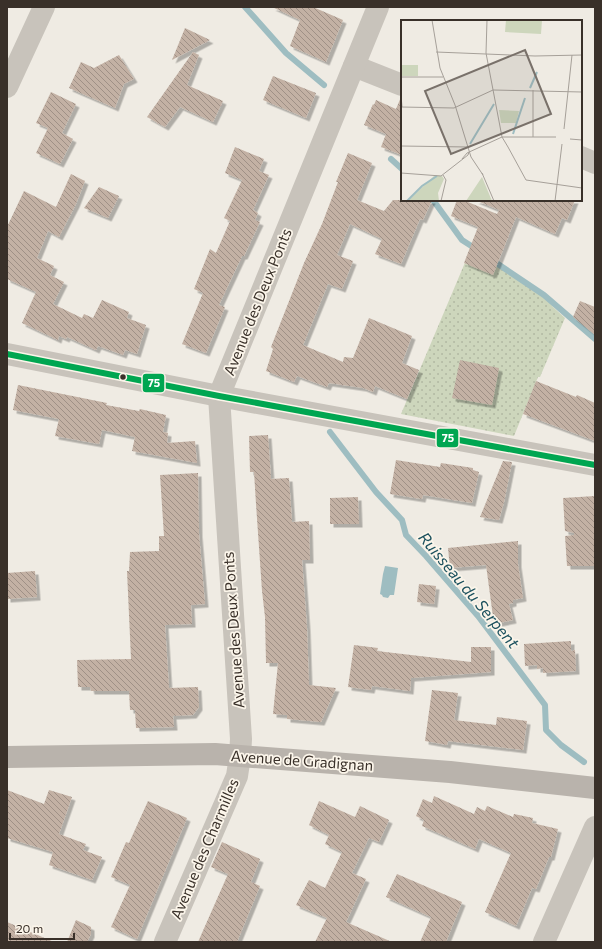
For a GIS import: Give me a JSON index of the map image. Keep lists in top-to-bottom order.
{
  "streets": {
    "main road": ["Avenue de Gradignan"],
    "street": ["Avenue des Deux Ponts", "Avenue des Charmilles"]
  },
  "crossings": [
    ["Avenue des Deux Ponts", "Avenue de Gradignan"],
    ["Avenue des Deux Ponts", "Avenue des Charmilles"],
    ["Avenue de Gradignan", "Avenue des Charmilles"]
  ],
  "water": ["Ruisseau du Serpent"],
  "lines": ["transit line 75"],
  "scale_bar": "20 m"
}
